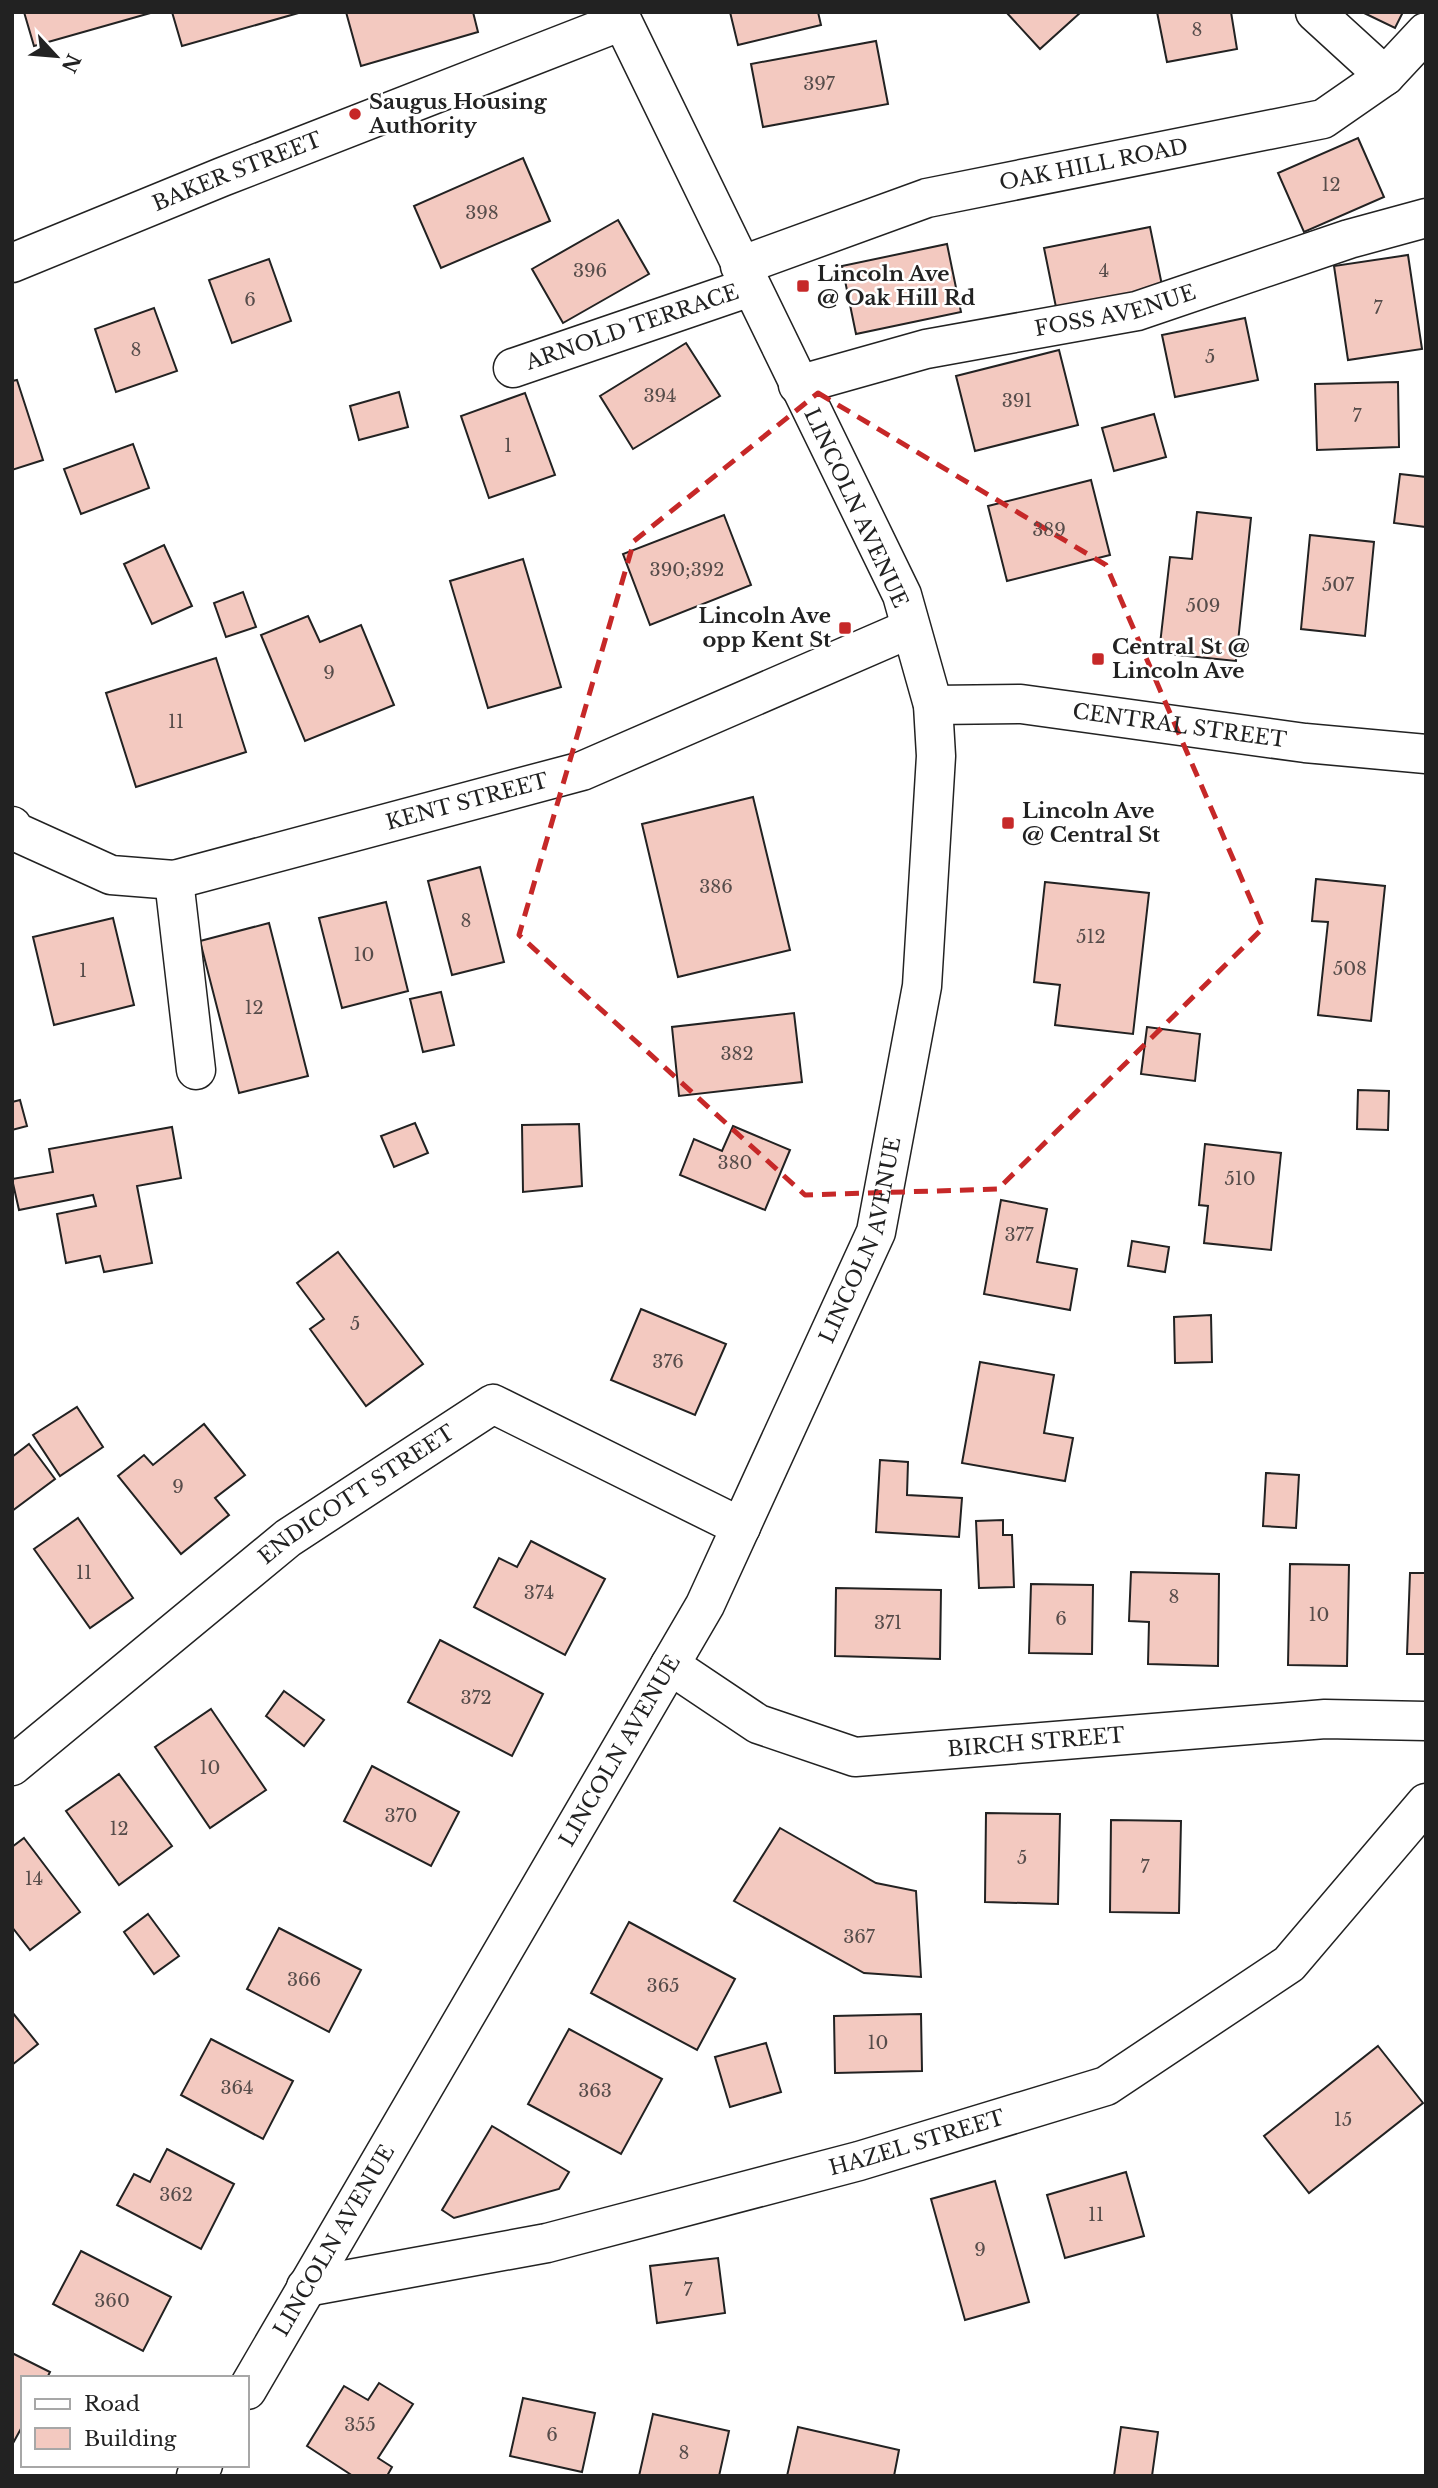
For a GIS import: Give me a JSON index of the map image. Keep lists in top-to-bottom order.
{
  "streets": {
    "street": [
      "OAK HILL ROAD",
      "BAKER STREET",
      "FOSS AVENUE",
      "ARNOLD TERRACE",
      "LINCOLN AVENUE",
      "CENTRAL STREET",
      "KENT STREET",
      "ENDICOTT STREET",
      "BIRCH STREET",
      "HAZEL STREET"
    ]
  },
  "crossings": [
    ["OAK HILL ROAD", "ARNOLD TERRACE"],
    ["OAK HILL ROAD", "LINCOLN AVENUE"],
    ["BAKER STREET", "LINCOLN AVENUE"],
    ["FOSS AVENUE", "LINCOLN AVENUE"],
    ["ARNOLD TERRACE", "LINCOLN AVENUE"],
    ["LINCOLN AVENUE", "CENTRAL STREET"],
    ["LINCOLN AVENUE", "KENT STREET"],
    ["LINCOLN AVENUE", "ENDICOTT STREET"],
    ["LINCOLN AVENUE", "BIRCH STREET"],
    ["LINCOLN AVENUE", "HAZEL STREET"]
  ],
  "places": {
    "other": ["Saugus Housing Authority"],
    "transit": [
      "Lincoln Ave @ Oak Hill Rd",
      "Lincoln Ave opp Kent St",
      "Central St @ Lincoln Ave",
      "Lincoln Ave @ Central St"
    ]
  },
  "house_numbers": [
    "8",
    "397",
    "12",
    "398",
    "396",
    "4",
    "6",
    "7",
    "8",
    "5",
    "394",
    "391",
    "7",
    "1",
    "389",
    "390;392",
    "507",
    "509",
    "9",
    "11",
    "386",
    "8",
    "512",
    "10",
    "508",
    "1",
    "12",
    "382",
    "380",
    "510",
    "377",
    "5",
    "376",
    "9",
    "11",
    "374",
    "8",
    "10",
    "6",
    "371",
    "372",
    "10",
    "370",
    "12",
    "5",
    "7",
    "14",
    "367",
    "366",
    "365",
    "10",
    "364",
    "363",
    "15",
    "362",
    "11",
    "9",
    "7",
    "360",
    "355",
    "6",
    "8"
  ],
  "legend": ["Road", "Building"],
  "north": "bottom right"
}
